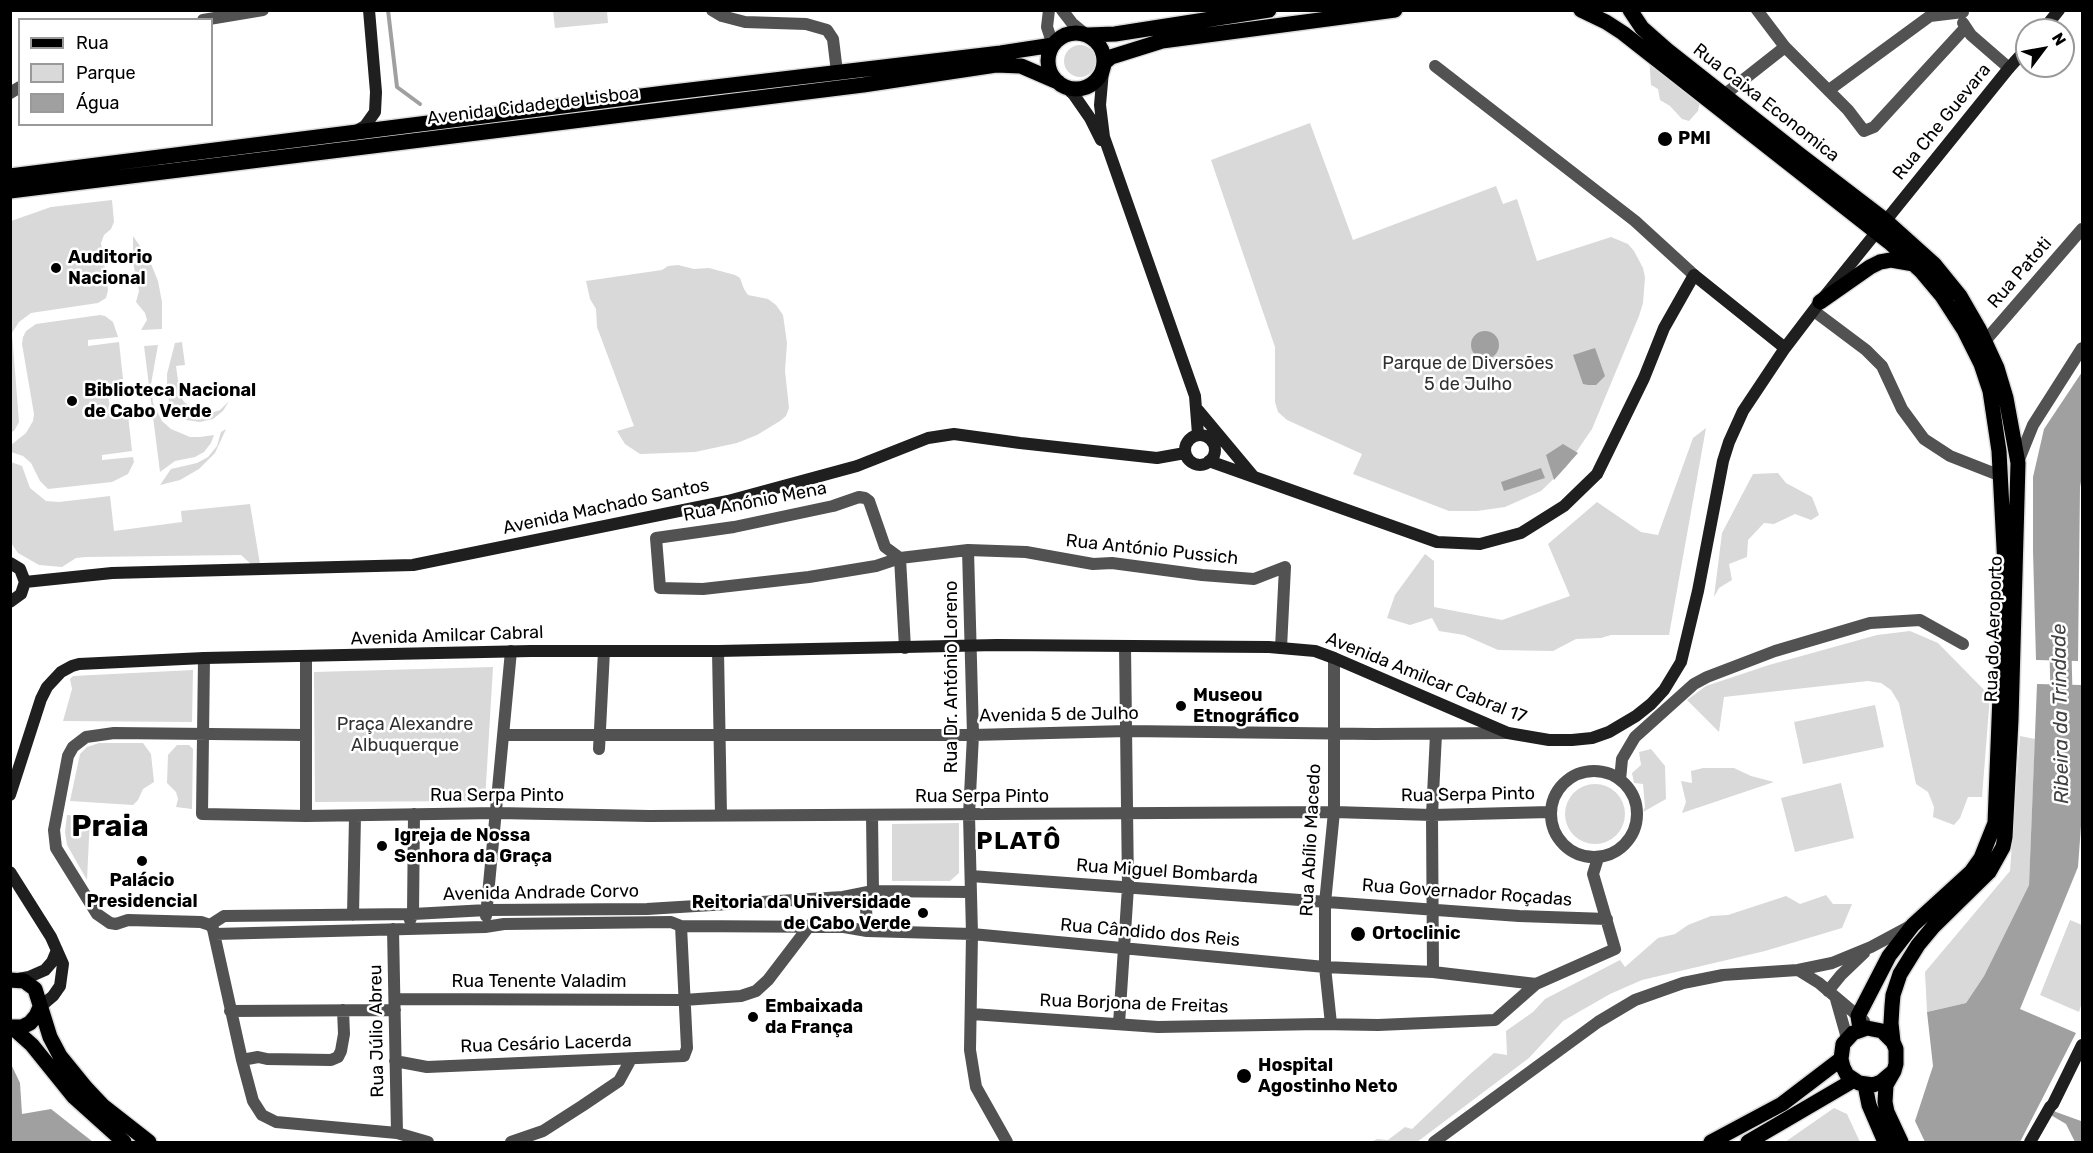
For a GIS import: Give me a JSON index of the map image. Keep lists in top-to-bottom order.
{
  "streets": {
    "main road": ["Rua Caixa Economica", "Avenida Cidade de Lisboa", "Rua do Aeroporto"],
    "street": [
      "Rua Che Guevara",
      "Rua Patoti",
      "Rua Anónio Mena",
      "Avenida Machado Santos",
      "Rua António Pussich",
      "Avenida Amilcar Cabral",
      "Rua Dr. António Loreno",
      "Avenida Amilcar Cabral 17",
      "Avenida 5 de Julho",
      "Rua Serpa Pinto",
      "Rua Abílio Macedo",
      "Rua Miguel Bombarda",
      "Avenida Andrade Corvo",
      "Rua Governador Roçadas",
      "Rua Cândido dos Reis",
      "Rua Tenente Valadim",
      "Rua Borjona de Freitas",
      "Rua Júlio Abreu",
      "Rua Cesário Lacerda"
    ]
  },
  "crossings": [
    ["Rua Caixa Economica", "Rua Che Guevara"],
    ["Rua Caixa Economica", "Rua do Aeroporto"],
    ["Rua Che Guevara", "Rua do Aeroporto"],
    ["Rua Patoti", "Rua do Aeroporto"],
    ["Rua Anónio Mena", "Rua António Pussich"],
    ["Rua Anónio Mena", "Rua Dr. António Loreno"],
    ["Rua António Pussich", "Rua Dr. António Loreno"],
    ["Rua António Pussich", "Avenida Amilcar Cabral 17"],
    ["Avenida Amilcar Cabral", "Rua Dr. António Loreno"],
    ["Avenida Amilcar Cabral", "Avenida Amilcar Cabral 17"],
    ["Rua Dr. António Loreno", "Avenida Amilcar Cabral 17"],
    ["Rua Dr. António Loreno", "Avenida 5 de Julho"],
    ["Rua Dr. António Loreno", "Rua Serpa Pinto"],
    ["Rua Dr. António Loreno", "Rua Miguel Bombarda"],
    ["Rua Dr. António Loreno", "Avenida Andrade Corvo"],
    ["Avenida Amilcar Cabral 17", "Avenida 5 de Julho"],
    ["Avenida Amilcar Cabral 17", "Rua Abílio Macedo"],
    ["Avenida 5 de Julho", "Rua Abílio Macedo"],
    ["Rua Serpa Pinto", "Rua Abílio Macedo"],
    ["Rua Abílio Macedo", "Rua Miguel Bombarda"],
    ["Rua Abílio Macedo", "Rua Governador Roçadas"],
    ["Rua Abílio Macedo", "Rua Cândido dos Reis"],
    ["Rua Abílio Macedo", "Rua Borjona de Freitas"],
    ["Rua Miguel Bombarda", "Rua Governador Roçadas"],
    ["Avenida Andrade Corvo", "Rua Cândido dos Reis"],
    ["Avenida Andrade Corvo", "Rua Tenente Valadim"],
    ["Avenida Andrade Corvo", "Rua Júlio Abreu"],
    ["Rua Cândido dos Reis", "Rua Borjona de Freitas"],
    ["Rua Tenente Valadim", "Rua Júlio Abreu"],
    ["Rua Tenente Valadim", "Rua Cesário Lacerda"],
    ["Rua Júlio Abreu", "Rua Cesário Lacerda"]
  ],
  "districts": ["Praia", "PLATÔ"],
  "water": ["Ribeira da Trindade"],
  "parks": ["Parque de Diversões 5 de Julho", "Praça Alexandre Albuquerque"],
  "places": [
    "PMI",
    "Auditorio Nacional",
    "Biblioteca Nacional de Cabo Verde",
    "Museou Etnográfico",
    "Igreja de Nossa Senhora da Graça",
    "Palácio Presidencial",
    "Reitoria da Universidade de Cabo Verde",
    "Ortoclinic",
    "Embaixada da França",
    "Hospital Agostinho Neto"
  ],
  "legend": ["Rua", "Parque", "Água"],
  "north": "top right"
}
